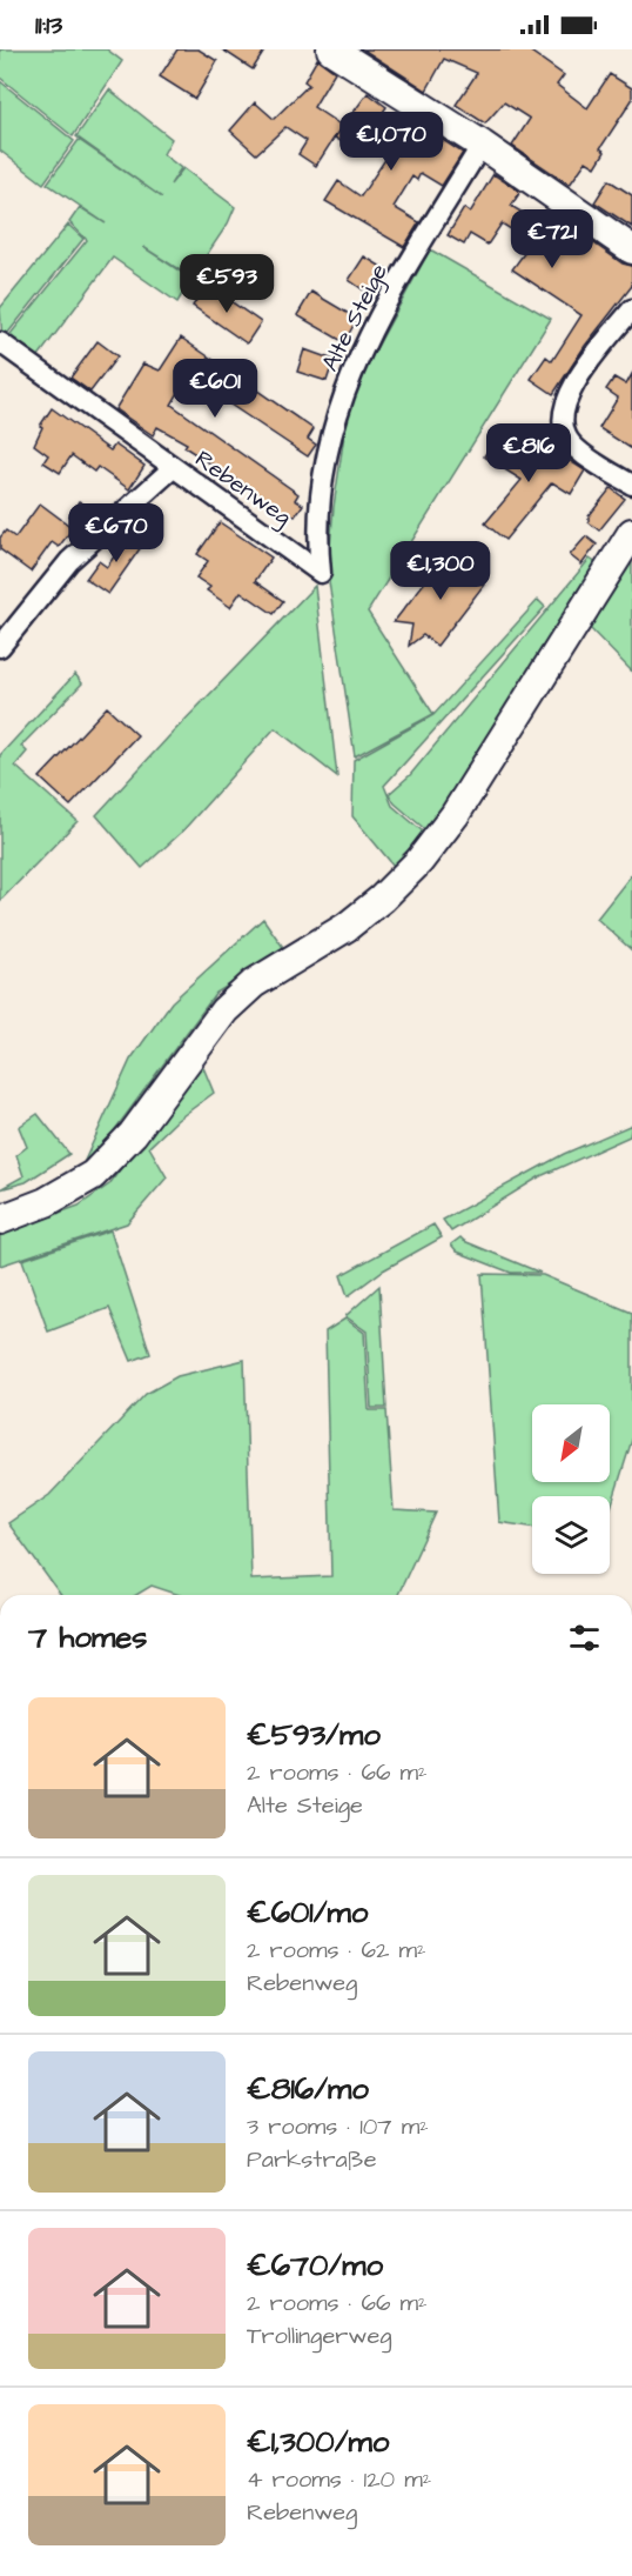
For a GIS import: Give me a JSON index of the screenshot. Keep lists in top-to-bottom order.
{
  "streets": {
    "street": ["Alte Steige", "Rebenweg"]
  },
  "crossings": [
    ["Alte Steige", "Rebenweg"]
  ],
  "north": "bottom left",
  "page": {
    "status": "11:13",
    "price": [
      "€1,070",
      "€721",
      "€593",
      "€601",
      "€816",
      "€670",
      "€1,300"
    ],
    "heading": "7 homes",
    "list": [
      {
        "name": "€593/mo",
        "note": "2 rooms · 66 m² · Alte Steige"
      },
      {
        "name": "€601/mo",
        "note": "2 rooms · 62 m² · Rebenweg"
      },
      {
        "name": "€816/mo",
        "note": "3 rooms · 107 m² · Parkstraße"
      },
      {
        "name": "€670/mo",
        "note": "2 rooms · 66 m² · Trollingerweg"
      },
      {
        "name": "€1,300/mo",
        "note": "4 rooms · 120 m² · Rebenweg"
      }
    ]
  }
}
